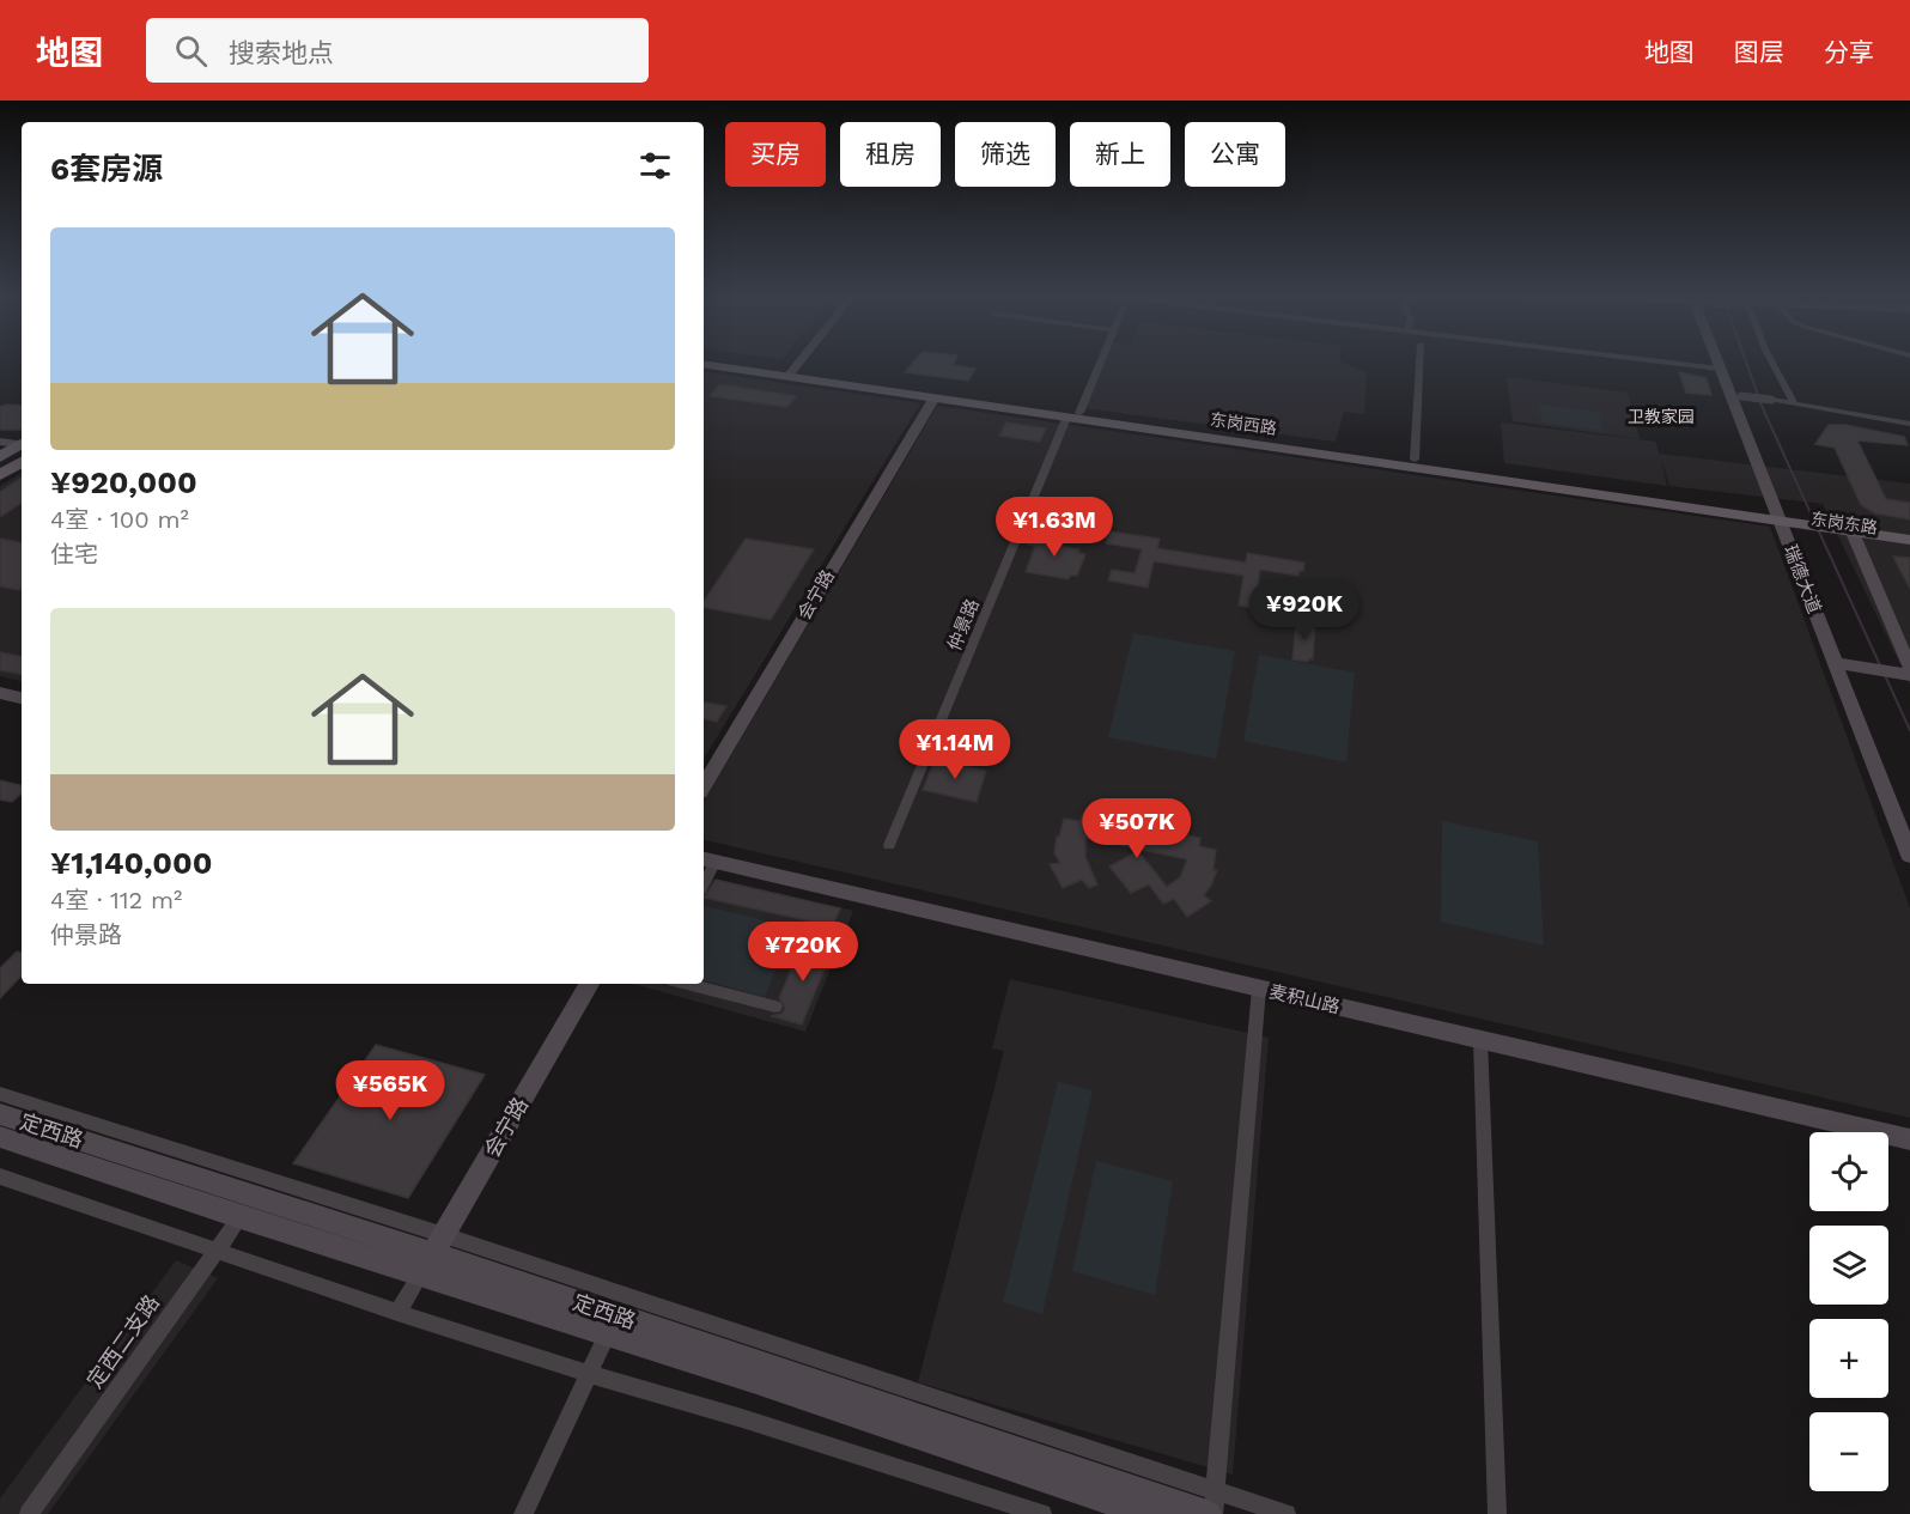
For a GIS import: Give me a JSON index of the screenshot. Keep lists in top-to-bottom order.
{
  "streets": {
    "main road": ["东岗西路", "东岗东路"],
    "street": [
      "瑞德大道",
      "会宁路",
      "仲景路",
      "麦积山路",
      "定西路",
      "定西二支路"
    ]
  },
  "crossings": [
    ["东岗西路", "东岗东路"],
    ["东岗西路", "瑞德大道"],
    ["东岗西路", "会宁路"],
    ["东岗西路", "仲景路"],
    ["东岗东路", "瑞德大道"],
    ["会宁路", "定西路"],
    ["定西路", "定西二支路"]
  ],
  "districts": ["卫教家园"],
  "page": {
    "header": "地图",
    "search": "搜索地点",
    "nav": ["地图", "图层", "分享"],
    "chip": [
      "买房",
      "租房",
      "筛选",
      "新上",
      "公寓"
    ],
    "heading": "6套房源",
    "list": [
      {
        "name": "¥920,000",
        "note": "4室 · 100 m² · 住宅"
      },
      {
        "name": "¥1,140,000",
        "note": "4室 · 112 m² · 仲景路"
      }
    ],
    "price": [
      "¥1.63M",
      "¥920K",
      "¥1.14M",
      "¥507K",
      "¥720K",
      "¥565K"
    ],
    "map_buttons": ["+", "−"]
  }
}
